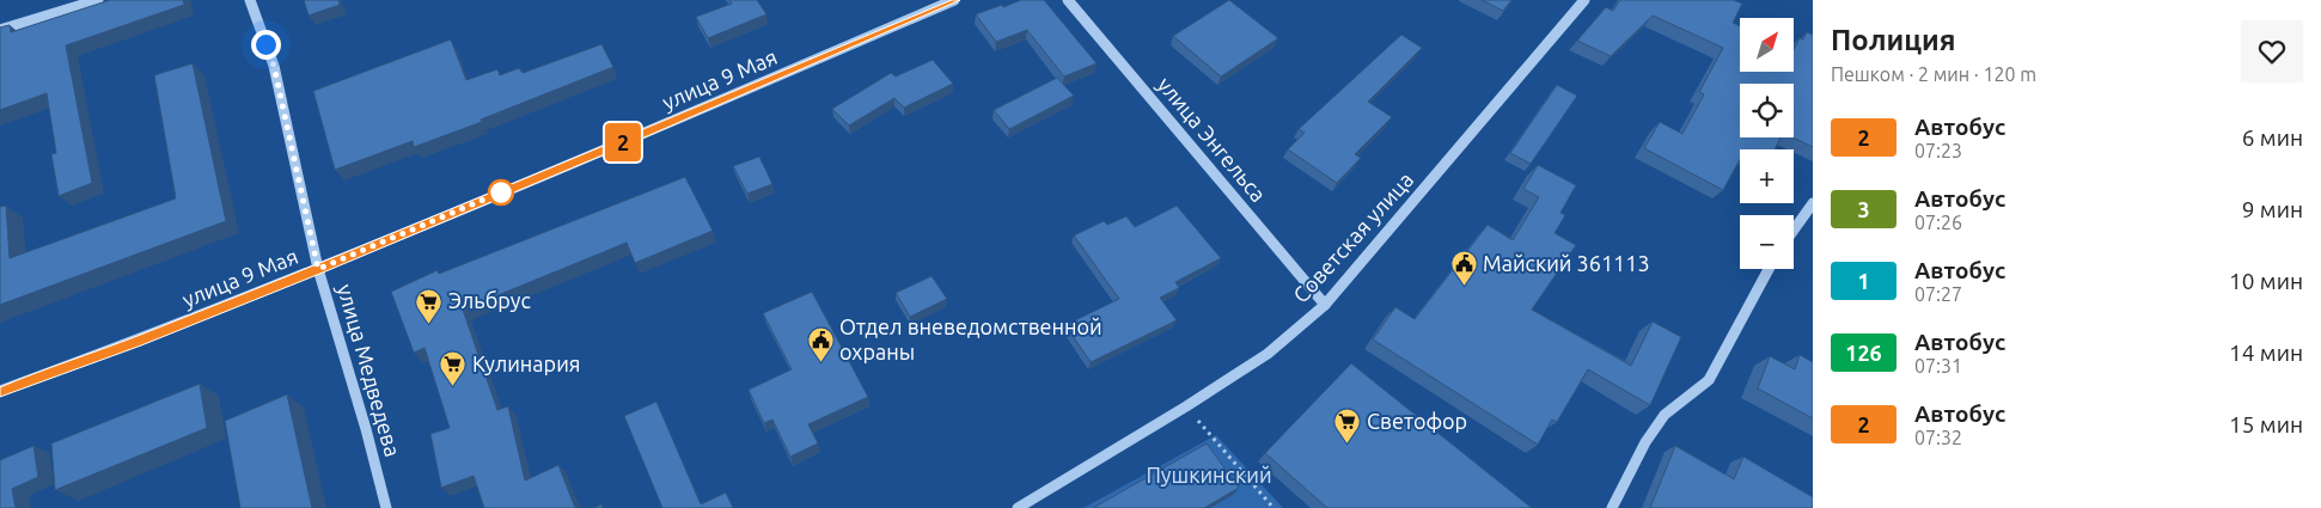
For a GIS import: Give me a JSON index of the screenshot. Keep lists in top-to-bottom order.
{
  "streets": {
    "street": [
      "улица 9 Мая",
      "улица Энгельса",
      "Советская улица",
      "улица Медведева"
    ]
  },
  "crossings": [
    ["улица 9 Мая", "улица Медведева"],
    ["улица Энгельса", "Советская улица"]
  ],
  "parks": ["Пушкинский"],
  "places": {
    "public building": ["Майский 361113", "Отдел вневедомственной охраны"],
    "supermarket": ["Эльбрус", "Кулинария", "Светофор"]
  },
  "lines": ["bus line 2"],
  "north": "top right",
  "page": {
    "on_map": "2",
    "heading": ["Полиция", "Пешком · 2 мин · 120 m"],
    "map_buttons": ["+", "−"],
    "list": [
      {
        "mark": "2",
        "name": "Автобус",
        "note": "07:23",
        "value": "6 мин"
      },
      {
        "mark": "3",
        "name": "Автобус",
        "note": "07:26",
        "value": "9 мин"
      },
      {
        "mark": "1",
        "name": "Автобус",
        "note": "07:27",
        "value": "10 мин"
      },
      {
        "mark": "126",
        "name": "Автобус",
        "note": "07:31",
        "value": "14 мин"
      },
      {
        "mark": "2",
        "name": "Автобус",
        "note": "07:32",
        "value": "15 мин"
      }
    ]
  }
}
